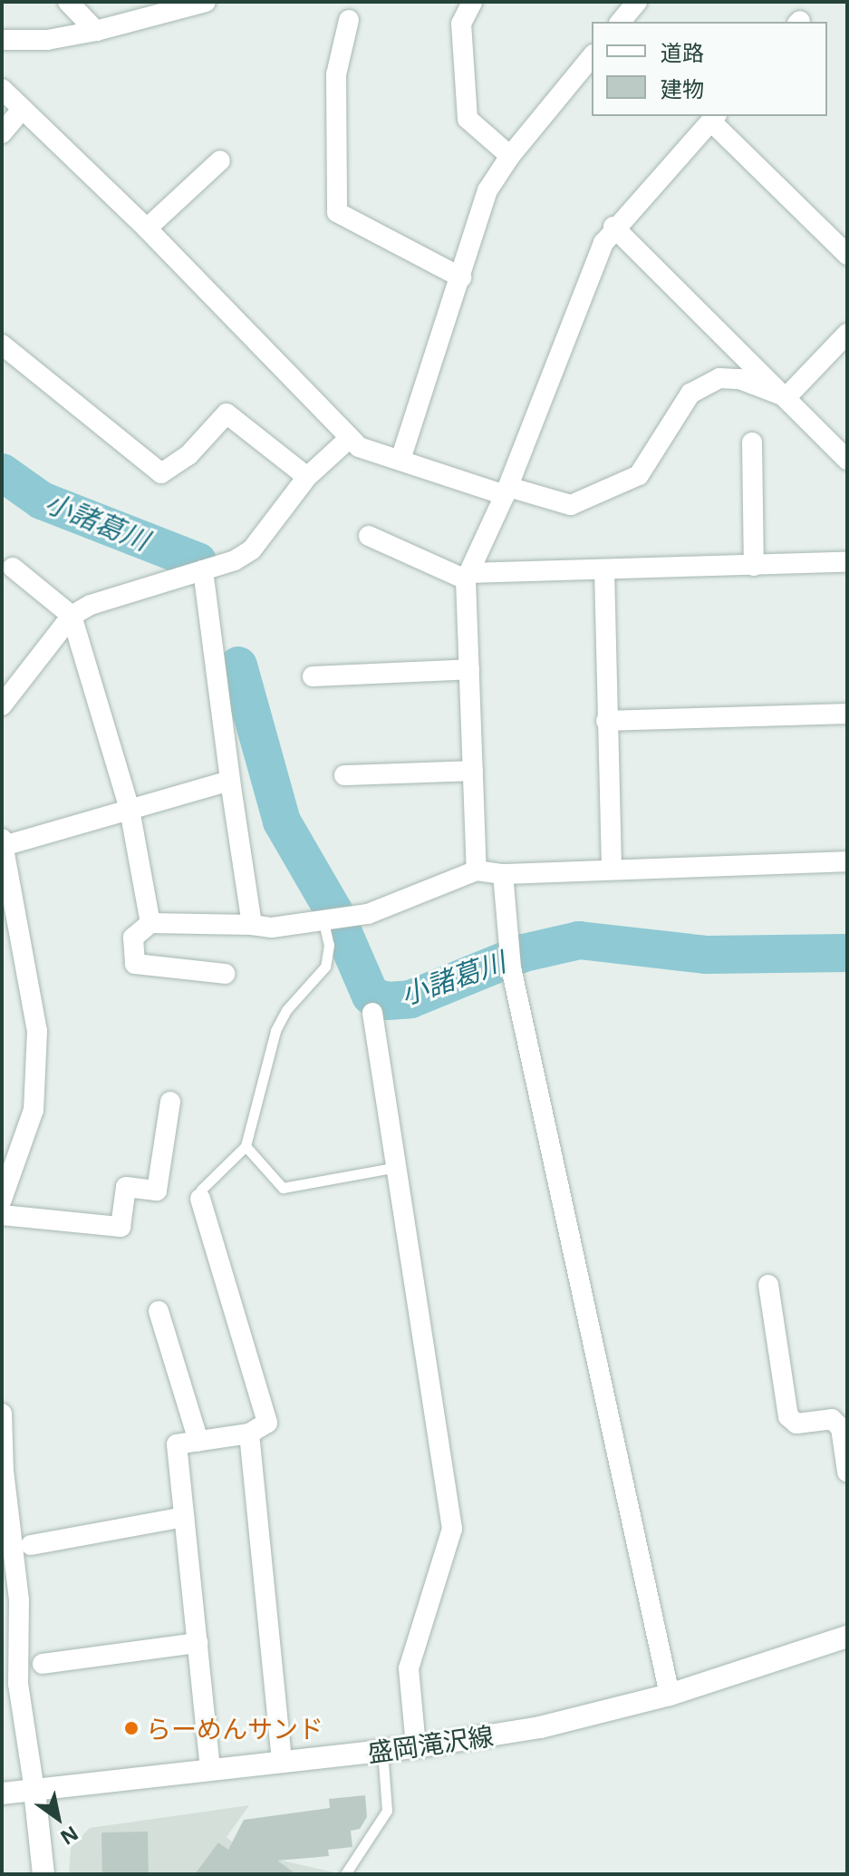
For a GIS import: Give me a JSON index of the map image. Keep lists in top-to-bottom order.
{
  "streets": {
    "main road": ["盛岡滝沢線"]
  },
  "water": ["小諸葛川"],
  "places": ["らーめんサンド"],
  "legend": ["道路", "建物"],
  "north": "bottom right"
}
